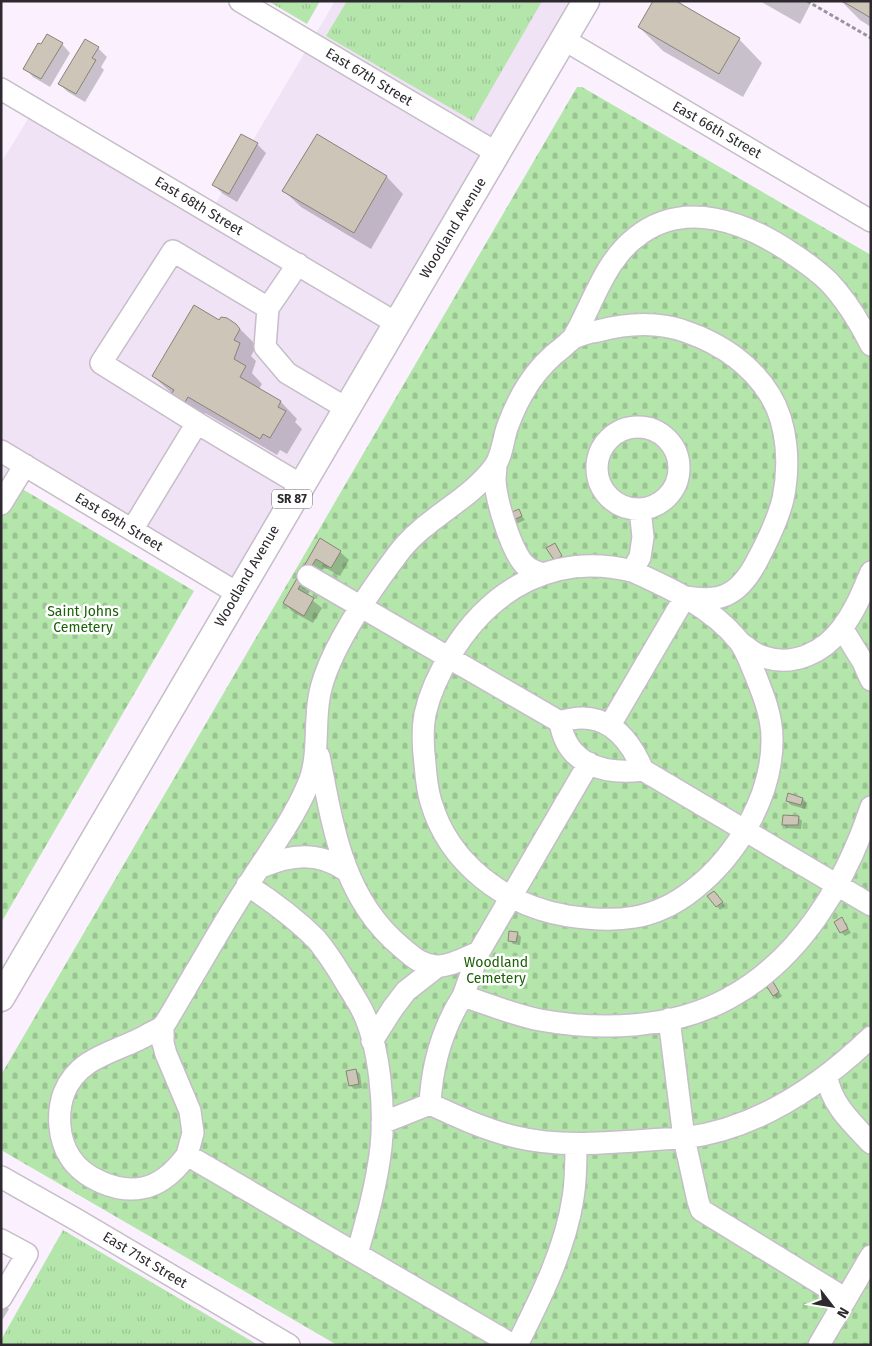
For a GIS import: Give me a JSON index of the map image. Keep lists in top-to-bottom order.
{
  "streets": {
    "main road": ["Woodland Avenue", "SR 87"],
    "street": [
      "East 67th Street",
      "East 66th Street",
      "East 68th Street",
      "East 69th Street",
      "East 71st Street"
    ]
  },
  "crossings": [
    ["East 67th Street", "Woodland Avenue"],
    ["East 66th Street", "Woodland Avenue"],
    ["East 68th Street", "Woodland Avenue"],
    ["Woodland Avenue", "East 69th Street"]
  ],
  "parks": ["Saint Johns Cemetery", "Woodland Cemetery"],
  "north": "bottom right"
}
